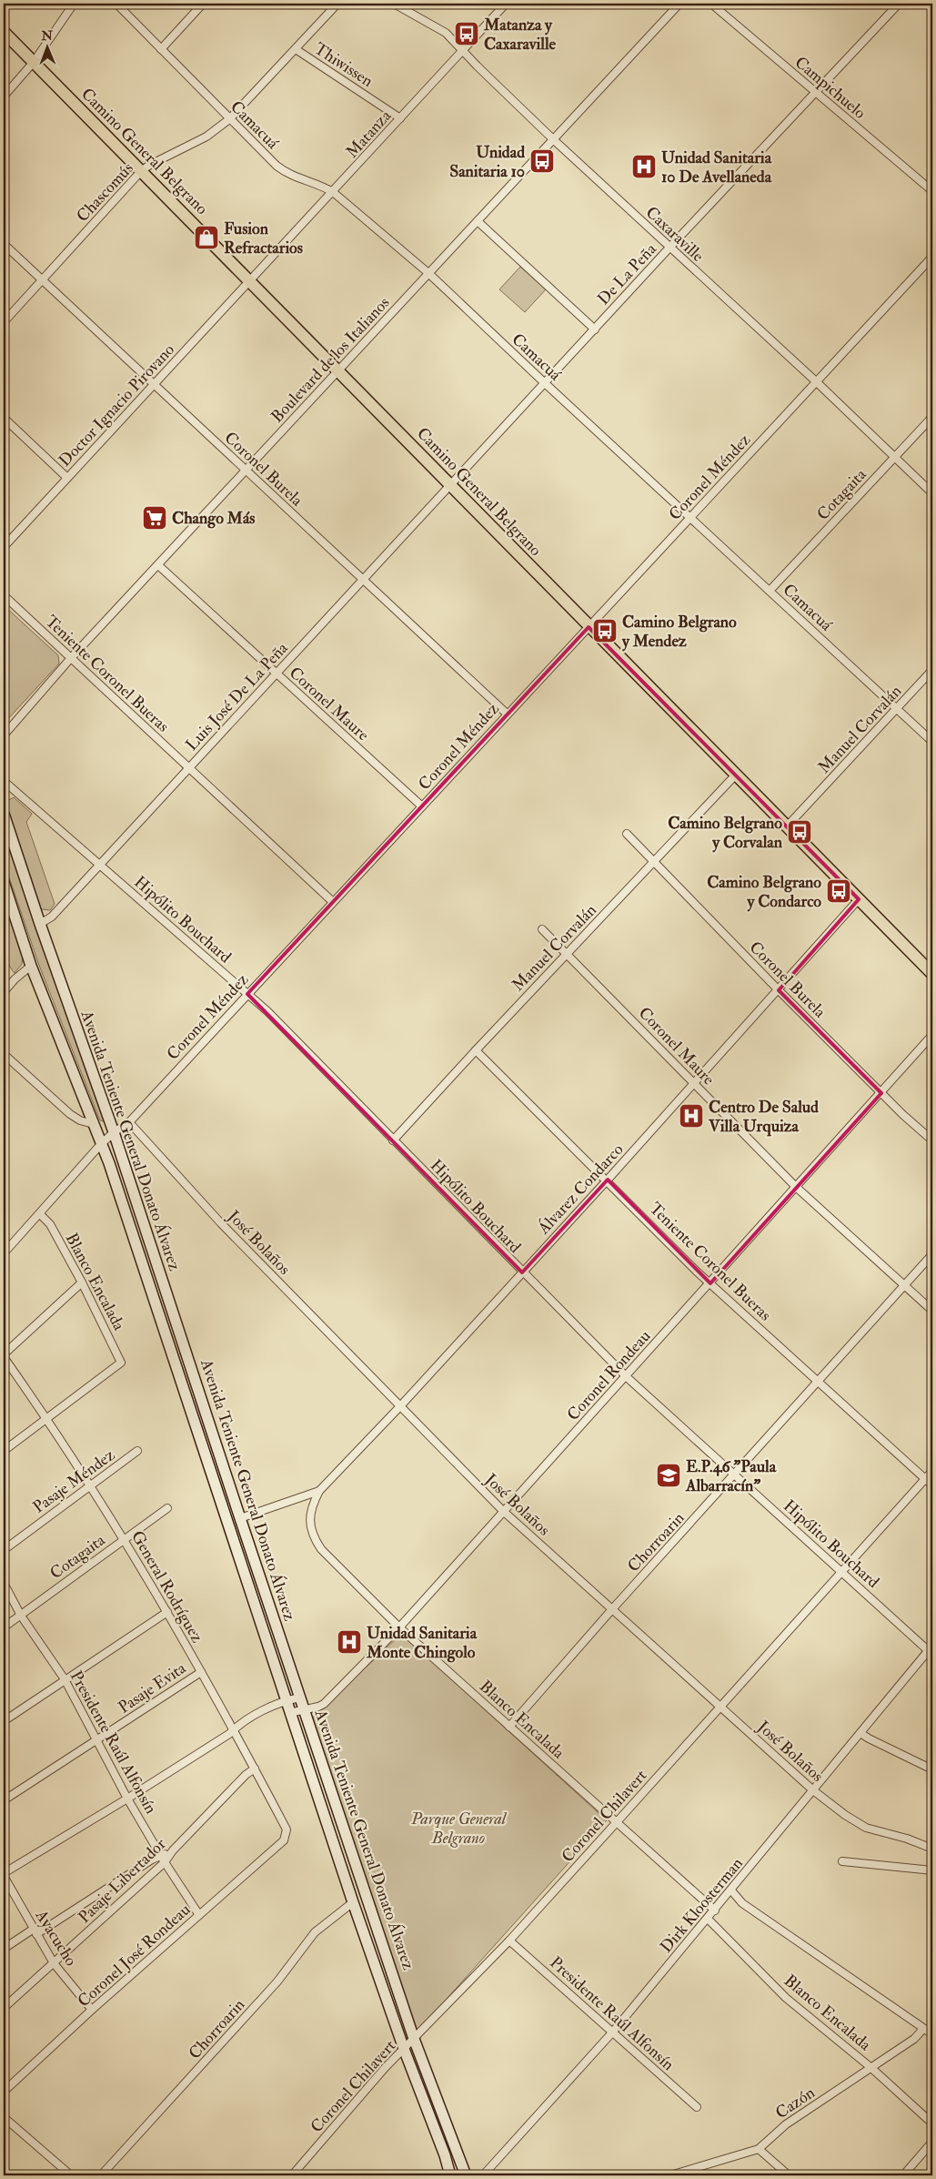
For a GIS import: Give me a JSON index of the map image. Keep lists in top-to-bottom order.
{
  "streets": {
    "main road": ["Camino General Belgrano", "Avenida Teniente General Donato Álvarez"],
    "street": [
      "Thiwissen",
      "Campichuelo",
      "Camacuá",
      "Matanza",
      "Chascomús",
      "Caxaraville",
      "De La Peña",
      "Boulevard de los Italianos",
      "Doctor Ignacio Pirovano",
      "Coronel Burela",
      "Coronel Méndez",
      "Cotagaita",
      "Teniente Coronel Bueras",
      "Luis José De La Peña",
      "Coronel Maure",
      "Manuel Corvalán",
      "Hipólito Bouchard",
      "Álvarez Condarco",
      "José Bolaños",
      "Blanco Encalada",
      "Coronel Rondeau",
      "Pasaje Méndez",
      "Chorroarin",
      "General Rodríguez",
      "Pasaje Evita",
      "Presidente Raúl Alfonsín",
      "Coronel Chilavert",
      "Pasaje Libertador",
      "Dirk Kloosterman",
      "Ayacucho",
      "Coronel José Rondeau",
      "Cazón"
    ]
  },
  "crossings": [
    ["Thiwissen", "Matanza"],
    ["Thiwissen", "Chascomús"],
    ["Campichuelo", "De La Peña"],
    ["Camacuá", "Matanza"],
    ["Camacuá", "Chascomús"],
    ["Camacuá", "De La Peña"],
    ["Camacuá", "Boulevard de los Italianos"],
    ["Camacuá", "Coronel Méndez"],
    ["Camacuá", "Cotagaita"],
    ["Camacuá", "Manuel Corvalán"],
    ["Matanza", "Camino General Belgrano"],
    ["Matanza", "Caxaraville"],
    ["Matanza", "Doctor Ignacio Pirovano"],
    ["Camino General Belgrano", "Chascomús"],
    ["Camino General Belgrano", "De La Peña"],
    ["Camino General Belgrano", "Boulevard de los Italianos"],
    ["Camino General Belgrano", "Doctor Ignacio Pirovano"],
    ["Camino General Belgrano", "Coronel Méndez"],
    ["Camino General Belgrano", "Luis José De La Peña"],
    ["Camino General Belgrano", "Manuel Corvalán"],
    ["Camino General Belgrano", "Álvarez Condarco"],
    ["Chascomús", "Coronel Burela"],
    ["Caxaraville", "De La Peña"],
    ["Caxaraville", "Boulevard de los Italianos"],
    ["Caxaraville", "Coronel Méndez"],
    ["Caxaraville", "Cotagaita"],
    ["De La Peña", "Luis José De La Peña"],
    ["Boulevard de los Italianos", "Coronel Burela"],
    ["Boulevard de los Italianos", "Teniente Coronel Bueras"],
    ["Boulevard de los Italianos", "Coronel Maure"],
    ["Doctor Ignacio Pirovano", "Coronel Burela"],
    ["Coronel Burela", "Coronel Méndez"],
    ["Coronel Burela", "Luis José De La Peña"],
    ["Coronel Burela", "Manuel Corvalán"],
    ["Coronel Burela", "Álvarez Condarco"],
    ["Coronel Burela", "Coronel Rondeau"],
    ["Coronel Méndez", "Teniente Coronel Bueras"],
    ["Coronel Méndez", "Coronel Maure"],
    ["Coronel Méndez", "Hipólito Bouchard"],
    ["Coronel Méndez", "Avenida Teniente General Donato Álvarez"],
    ["Coronel Méndez", "José Bolaños"],
    ["Coronel Méndez", "Blanco Encalada"],
    ["Cotagaita", "General Rodríguez"],
    ["Cotagaita", "Presidente Raúl Alfonsín"],
    ["Teniente Coronel Bueras", "Luis José De La Peña"],
    ["Teniente Coronel Bueras", "Manuel Corvalán"],
    ["Teniente Coronel Bueras", "Álvarez Condarco"],
    ["Teniente Coronel Bueras", "Coronel Rondeau"],
    ["Teniente Coronel Bueras", "Chorroarin"],
    ["Teniente Coronel Bueras", "Coronel Chilavert"],
    ["Luis José De La Peña", "Coronel Maure"],
    ["Luis José De La Peña", "Hipólito Bouchard"],
    ["Luis José De La Peña", "Avenida Teniente General Donato Álvarez"],
    ["Coronel Maure", "Manuel Corvalán"],
    ["Coronel Maure", "Álvarez Condarco"],
    ["Coronel Maure", "Coronel Rondeau"],
    ["Coronel Maure", "Chorroarin"],
    ["Manuel Corvalán", "Hipólito Bouchard"],
    ["Hipólito Bouchard", "Álvarez Condarco"],
    ["Hipólito Bouchard", "Coronel Rondeau"],
    ["Hipólito Bouchard", "Chorroarin"],
    ["Hipólito Bouchard", "Coronel Chilavert"],
    ["Hipólito Bouchard", "Dirk Kloosterman"],
    ["Avenida Teniente General Donato Álvarez", "Álvarez Condarco"],
    ["Avenida Teniente General Donato Álvarez", "Coronel Rondeau"],
    ["Avenida Teniente General Donato Álvarez", "Chorroarin"],
    ["Avenida Teniente General Donato Álvarez", "Coronel Chilavert"],
    ["Álvarez Condarco", "José Bolaños"],
    ["Álvarez Condarco", "Blanco Encalada"],
    ["José Bolaños", "Coronel Rondeau"],
    ["José Bolaños", "Chorroarin"],
    ["José Bolaños", "Coronel Chilavert"],
    ["José Bolaños", "Dirk Kloosterman"],
    ["Blanco Encalada", "Coronel Rondeau"],
    ["Blanco Encalada", "Chorroarin"],
    ["Blanco Encalada", "General Rodríguez"],
    ["Blanco Encalada", "Coronel Chilavert"],
    ["Blanco Encalada", "Dirk Kloosterman"],
    ["Blanco Encalada", "Cazón"],
    ["Pasaje Méndez", "General Rodríguez"],
    ["General Rodríguez", "Pasaje Evita"],
    ["General Rodríguez", "Pasaje Libertador"],
    ["General Rodríguez", "Coronel José Rondeau"],
    ["Pasaje Evita", "Presidente Raúl Alfonsín"],
    ["Presidente Raúl Alfonsín", "Coronel Chilavert"],
    ["Presidente Raúl Alfonsín", "Pasaje Libertador"],
    ["Presidente Raúl Alfonsín", "Dirk Kloosterman"],
    ["Presidente Raúl Alfonsín", "Coronel José Rondeau"],
    ["Pasaje Libertador", "Ayacucho"],
    ["Ayacucho", "Coronel José Rondeau"]
  ],
  "parks": ["Parque General Belgrano"],
  "places": {
    "bus stop": [
      "Matanza y Caxaraville",
      "Unidad Sanitaria 10",
      "Camino Belgrano y Mendez",
      "Camino Belgrano y Corvalan",
      "Camino Belgrano y Condarco"
    ],
    "hospital": ["Unidad Sanitaria 10 De Avellaneda", "Centro De Salud Villa Urquiza", "Unidad Sanitaria Monte Chingolo"],
    "shop": ["Fusion Refractarios"],
    "supermarket": ["Chango Más"],
    "school or university": ["E.P.46 \"Paula Albarracín\""]
  },
  "north": "top"
}
